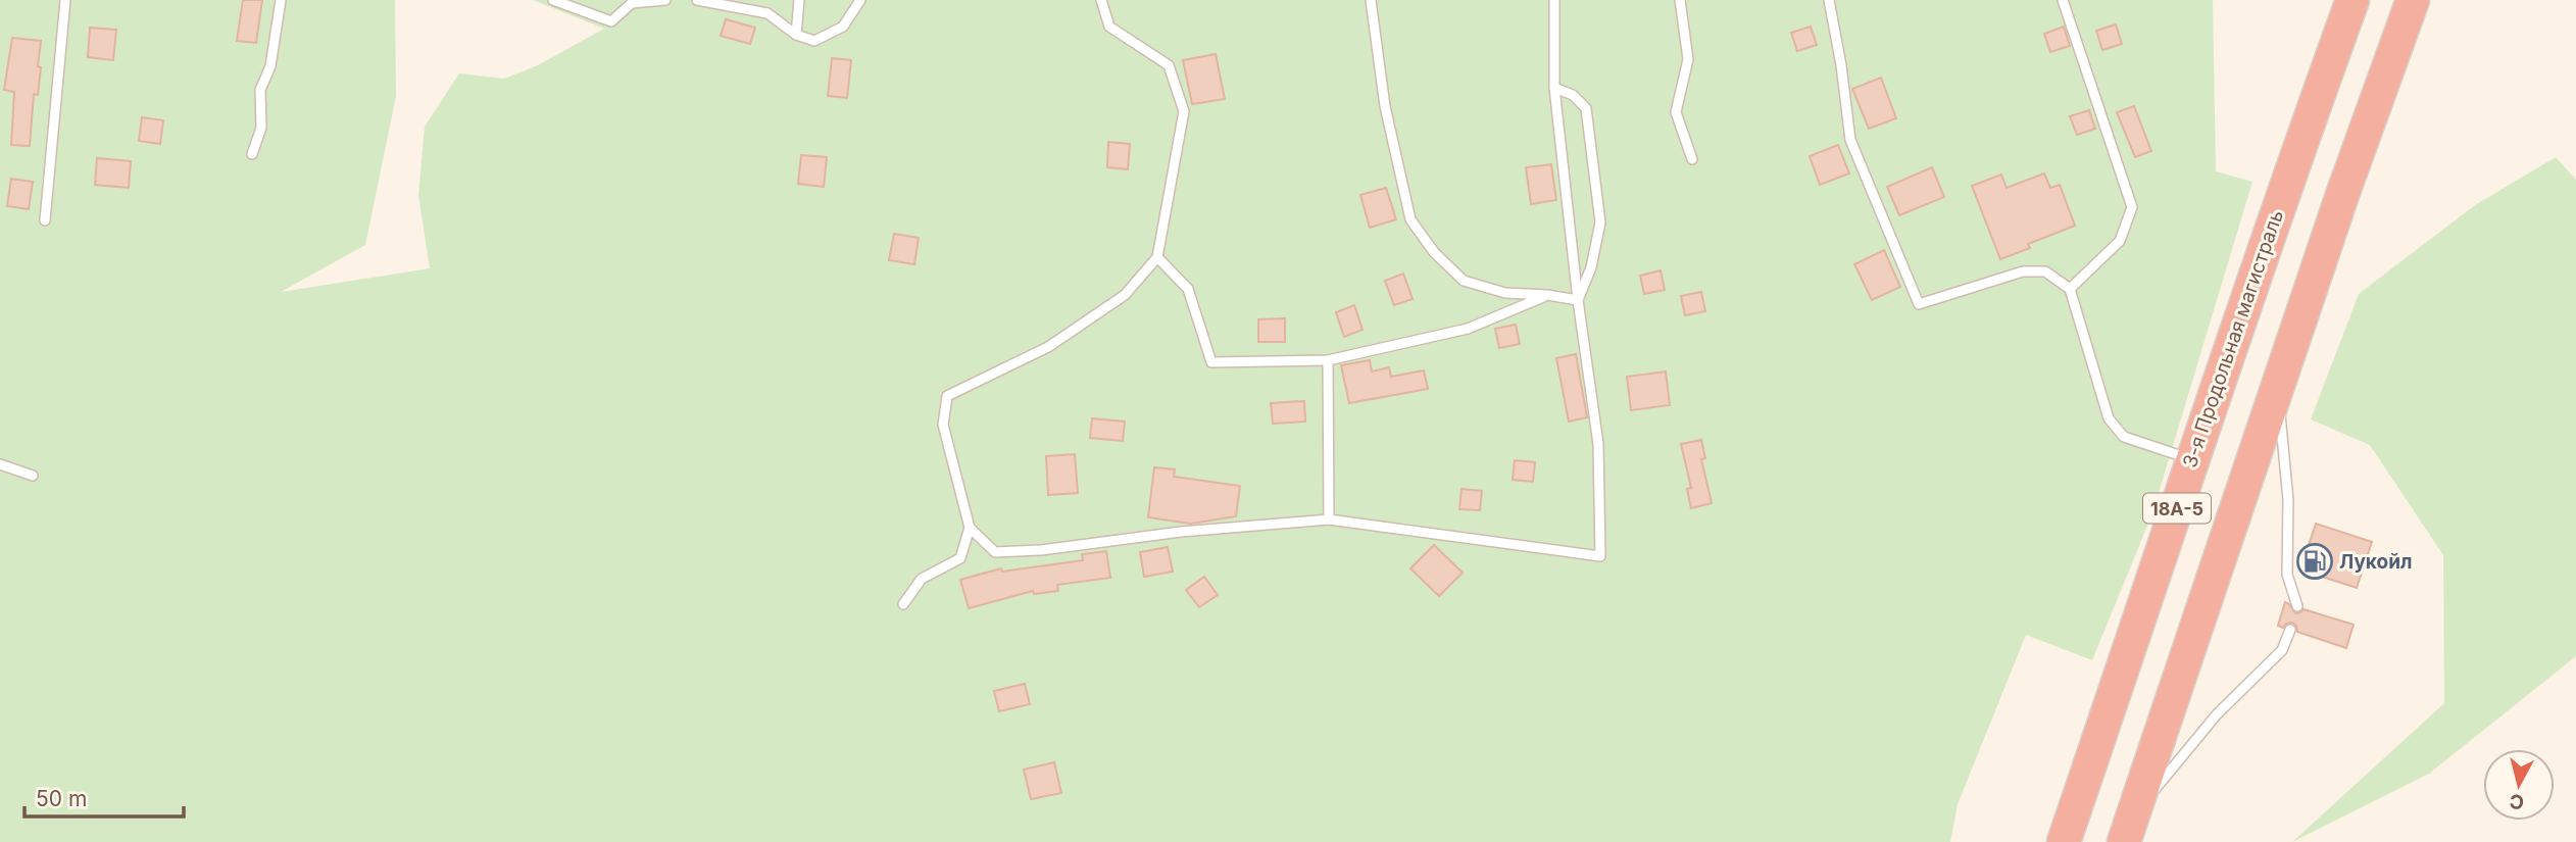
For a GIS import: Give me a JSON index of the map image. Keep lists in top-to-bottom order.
{
  "streets": {
    "highway": ["3-я Продольная магистраль", "18А-5"]
  },
  "places": {
    "fuel station": ["Лукойл"]
  },
  "scale_bar": "50 m",
  "north": "bottom"
}
